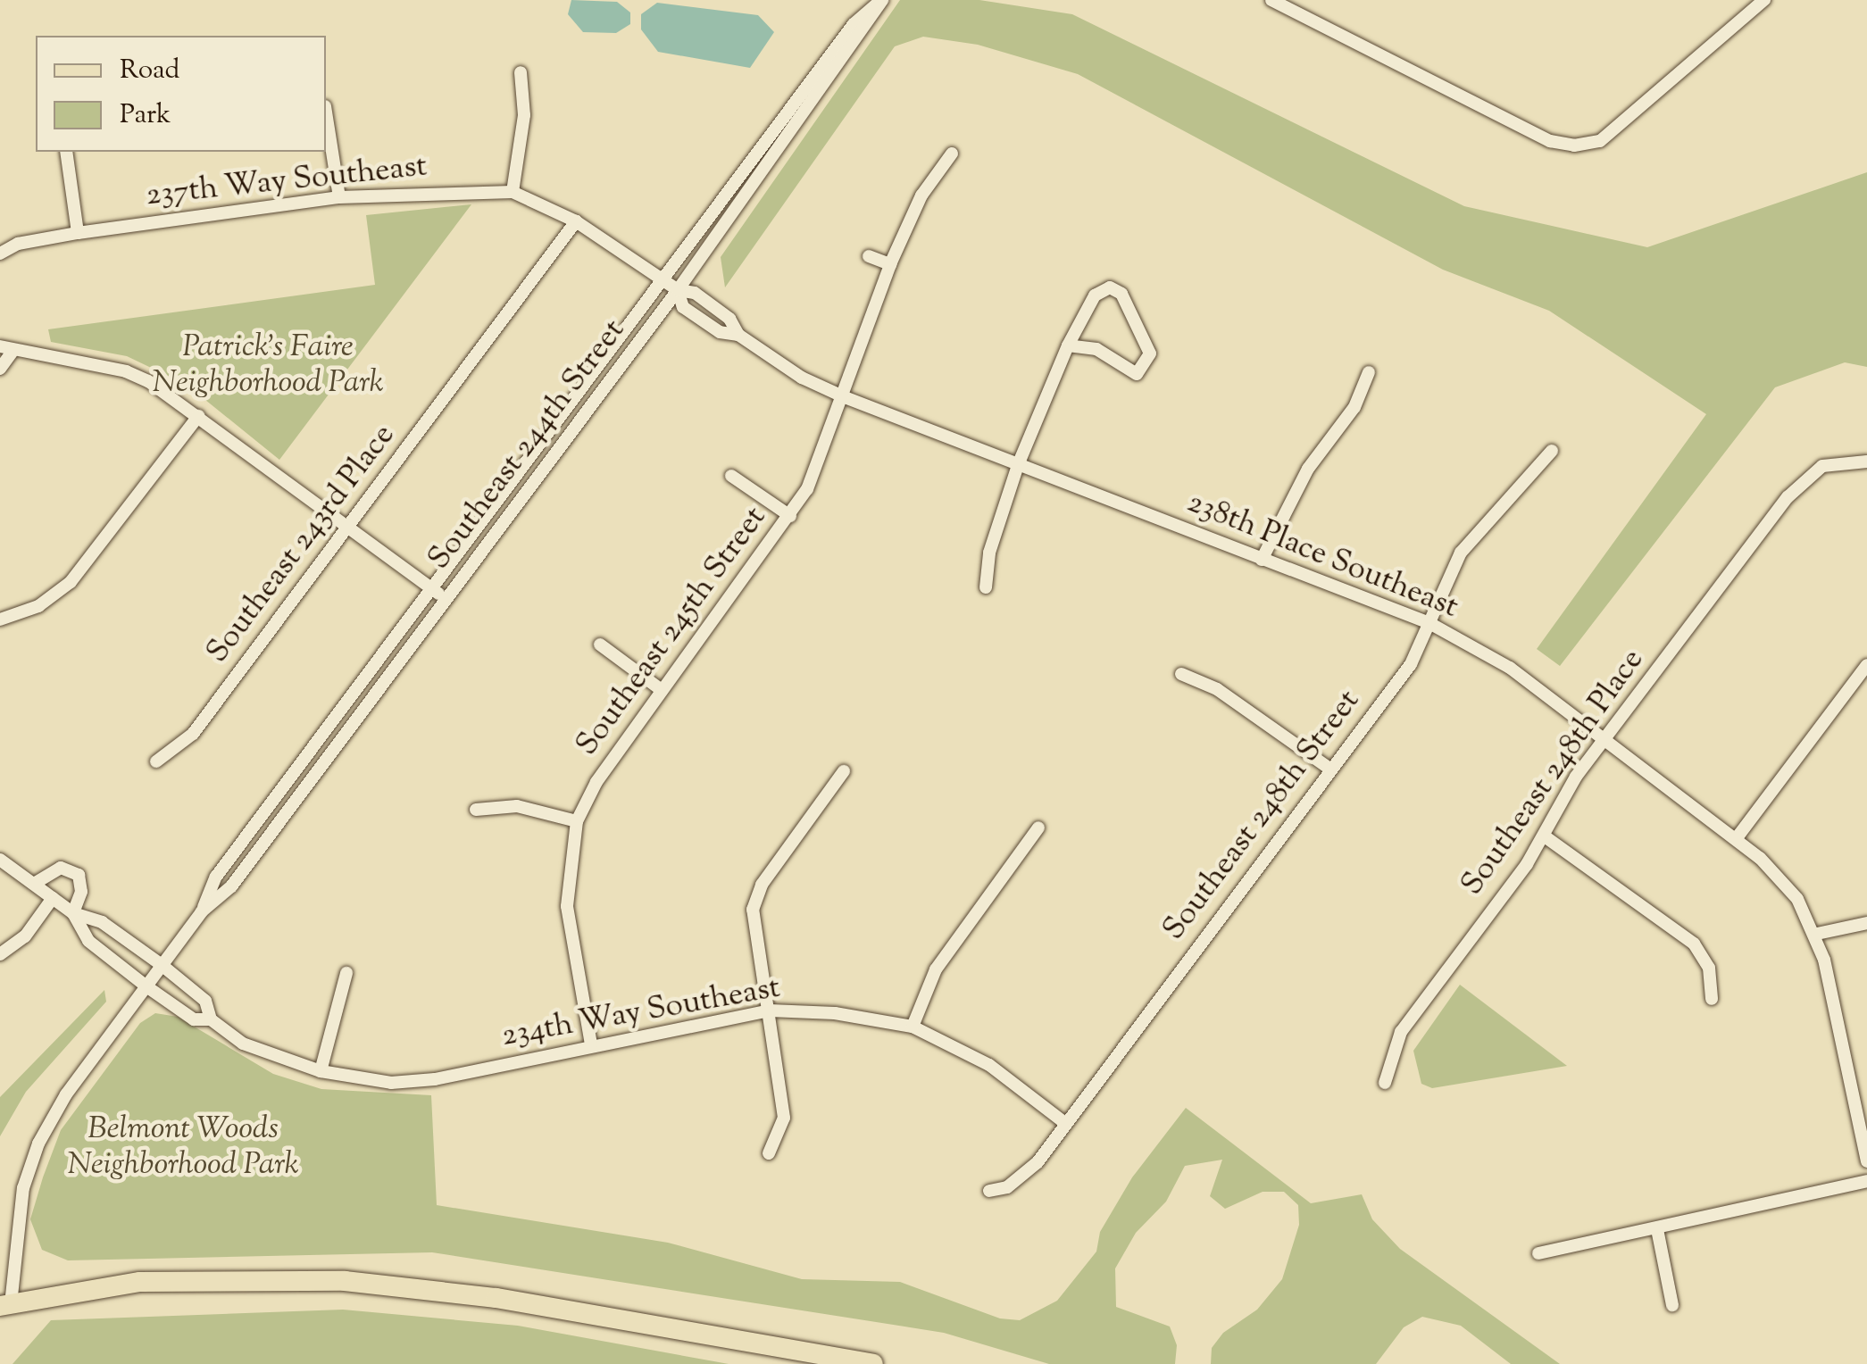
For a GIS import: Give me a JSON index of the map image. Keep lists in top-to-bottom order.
{
  "streets": {
    "street": [
      "237th Way Southeast",
      "Southeast 244th Street",
      "Southeast 243rd Place",
      "238th Place Southeast",
      "Southeast 245th Street",
      "Southeast 248th Place",
      "Southeast 248th Street",
      "234th Way Southeast"
    ]
  },
  "crossings": [
    ["237th Way Southeast", "Southeast 243rd Place"],
    ["237th Way Southeast", "238th Place Southeast"],
    ["Southeast 244th Street", "238th Place Southeast"],
    ["Southeast 244th Street", "234th Way Southeast"],
    ["Southeast 243rd Place", "238th Place Southeast"],
    ["238th Place Southeast", "Southeast 245th Street"],
    ["238th Place Southeast", "Southeast 248th Place"],
    ["238th Place Southeast", "Southeast 248th Street"],
    ["Southeast 245th Street", "234th Way Southeast"],
    ["Southeast 248th Street", "234th Way Southeast"]
  ],
  "parks": ["Patrick's Faire Neighborhood Park", "Belmont Woods Neighborhood Park"],
  "legend": ["Road", "Park"]
}
